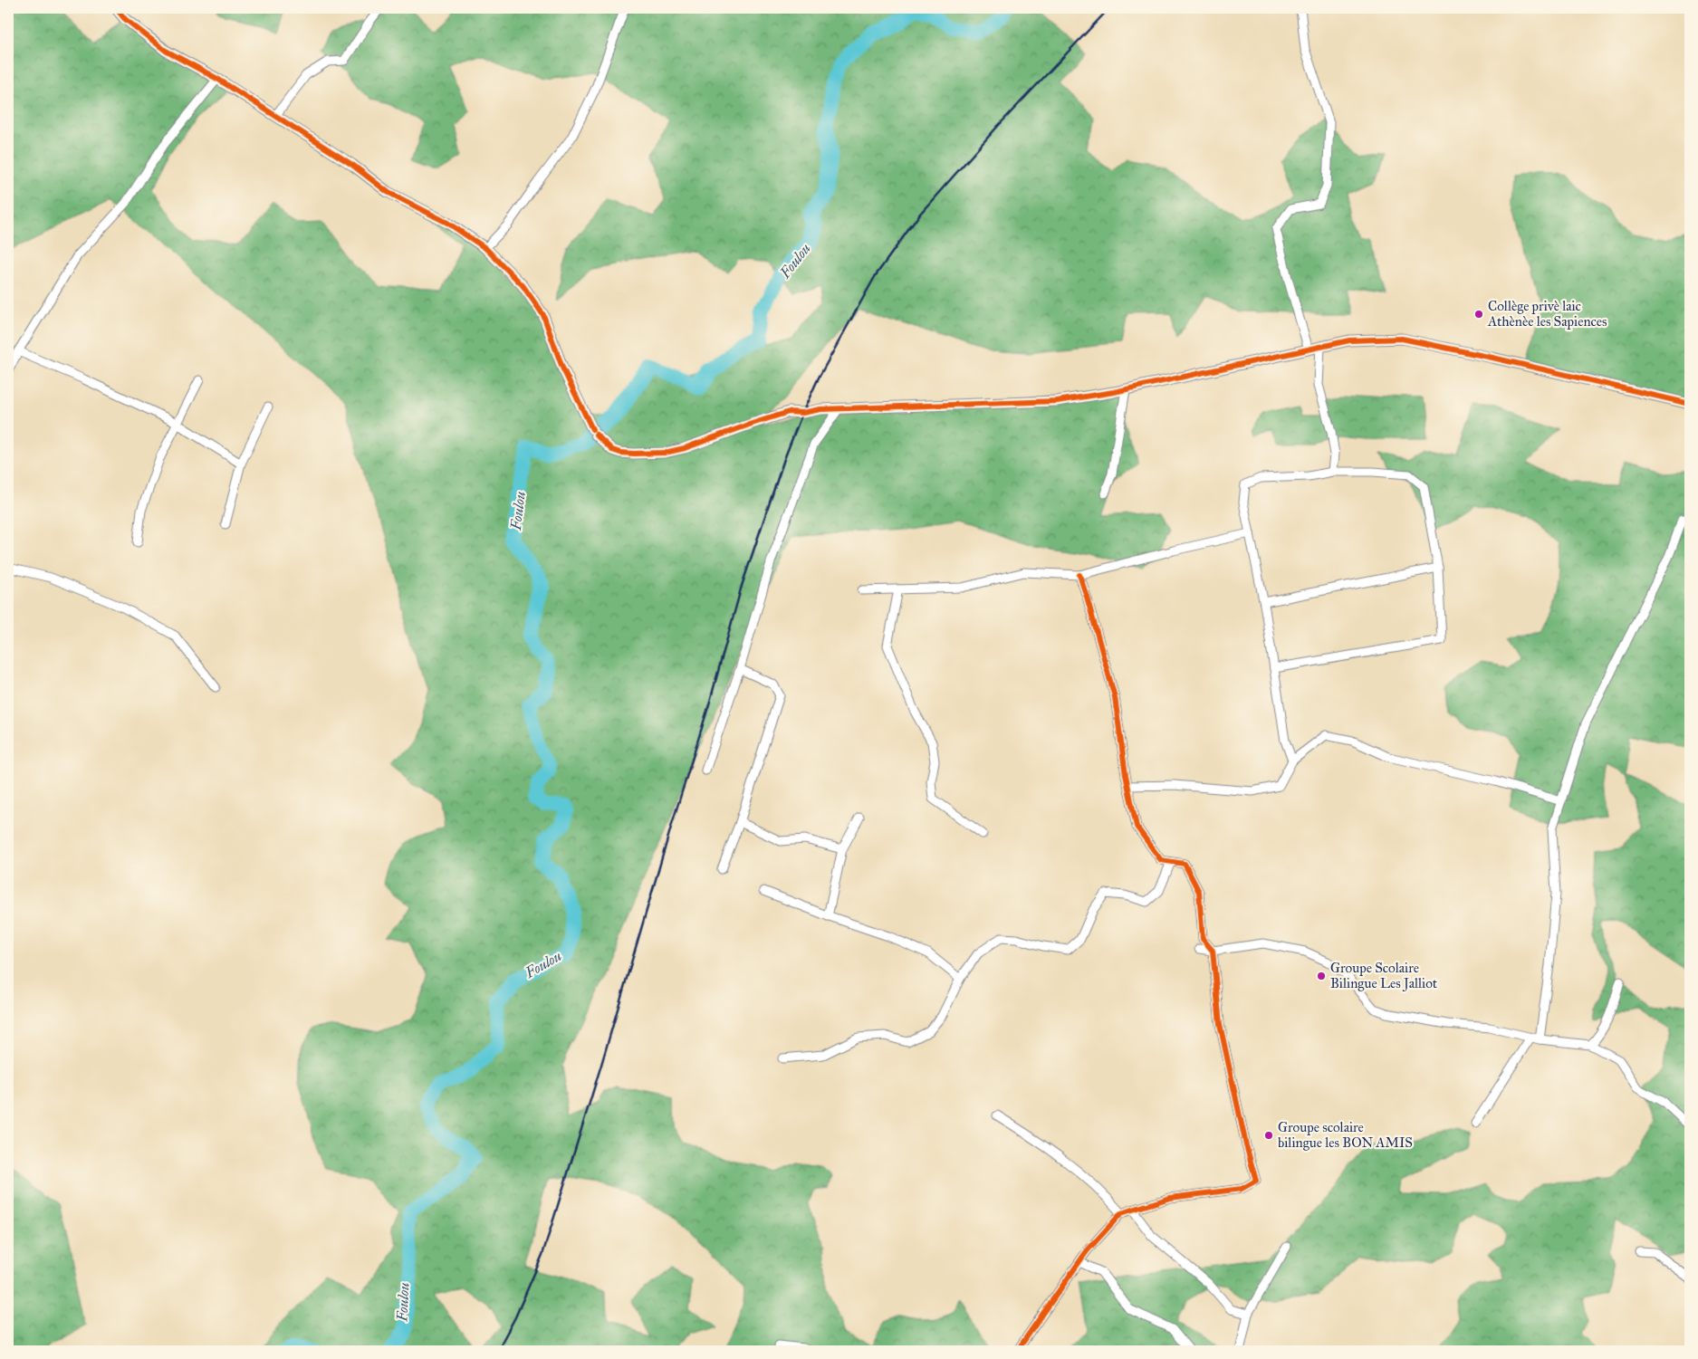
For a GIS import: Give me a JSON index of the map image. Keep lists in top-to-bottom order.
{
  "water": ["Foulou"],
  "places": ["Collège privè laic Athènèe les Sapiences", "Groupe Scolaire Bilingue Les Jalliot", "Groupe scolaire bilingue les BON AMIS"]
}
